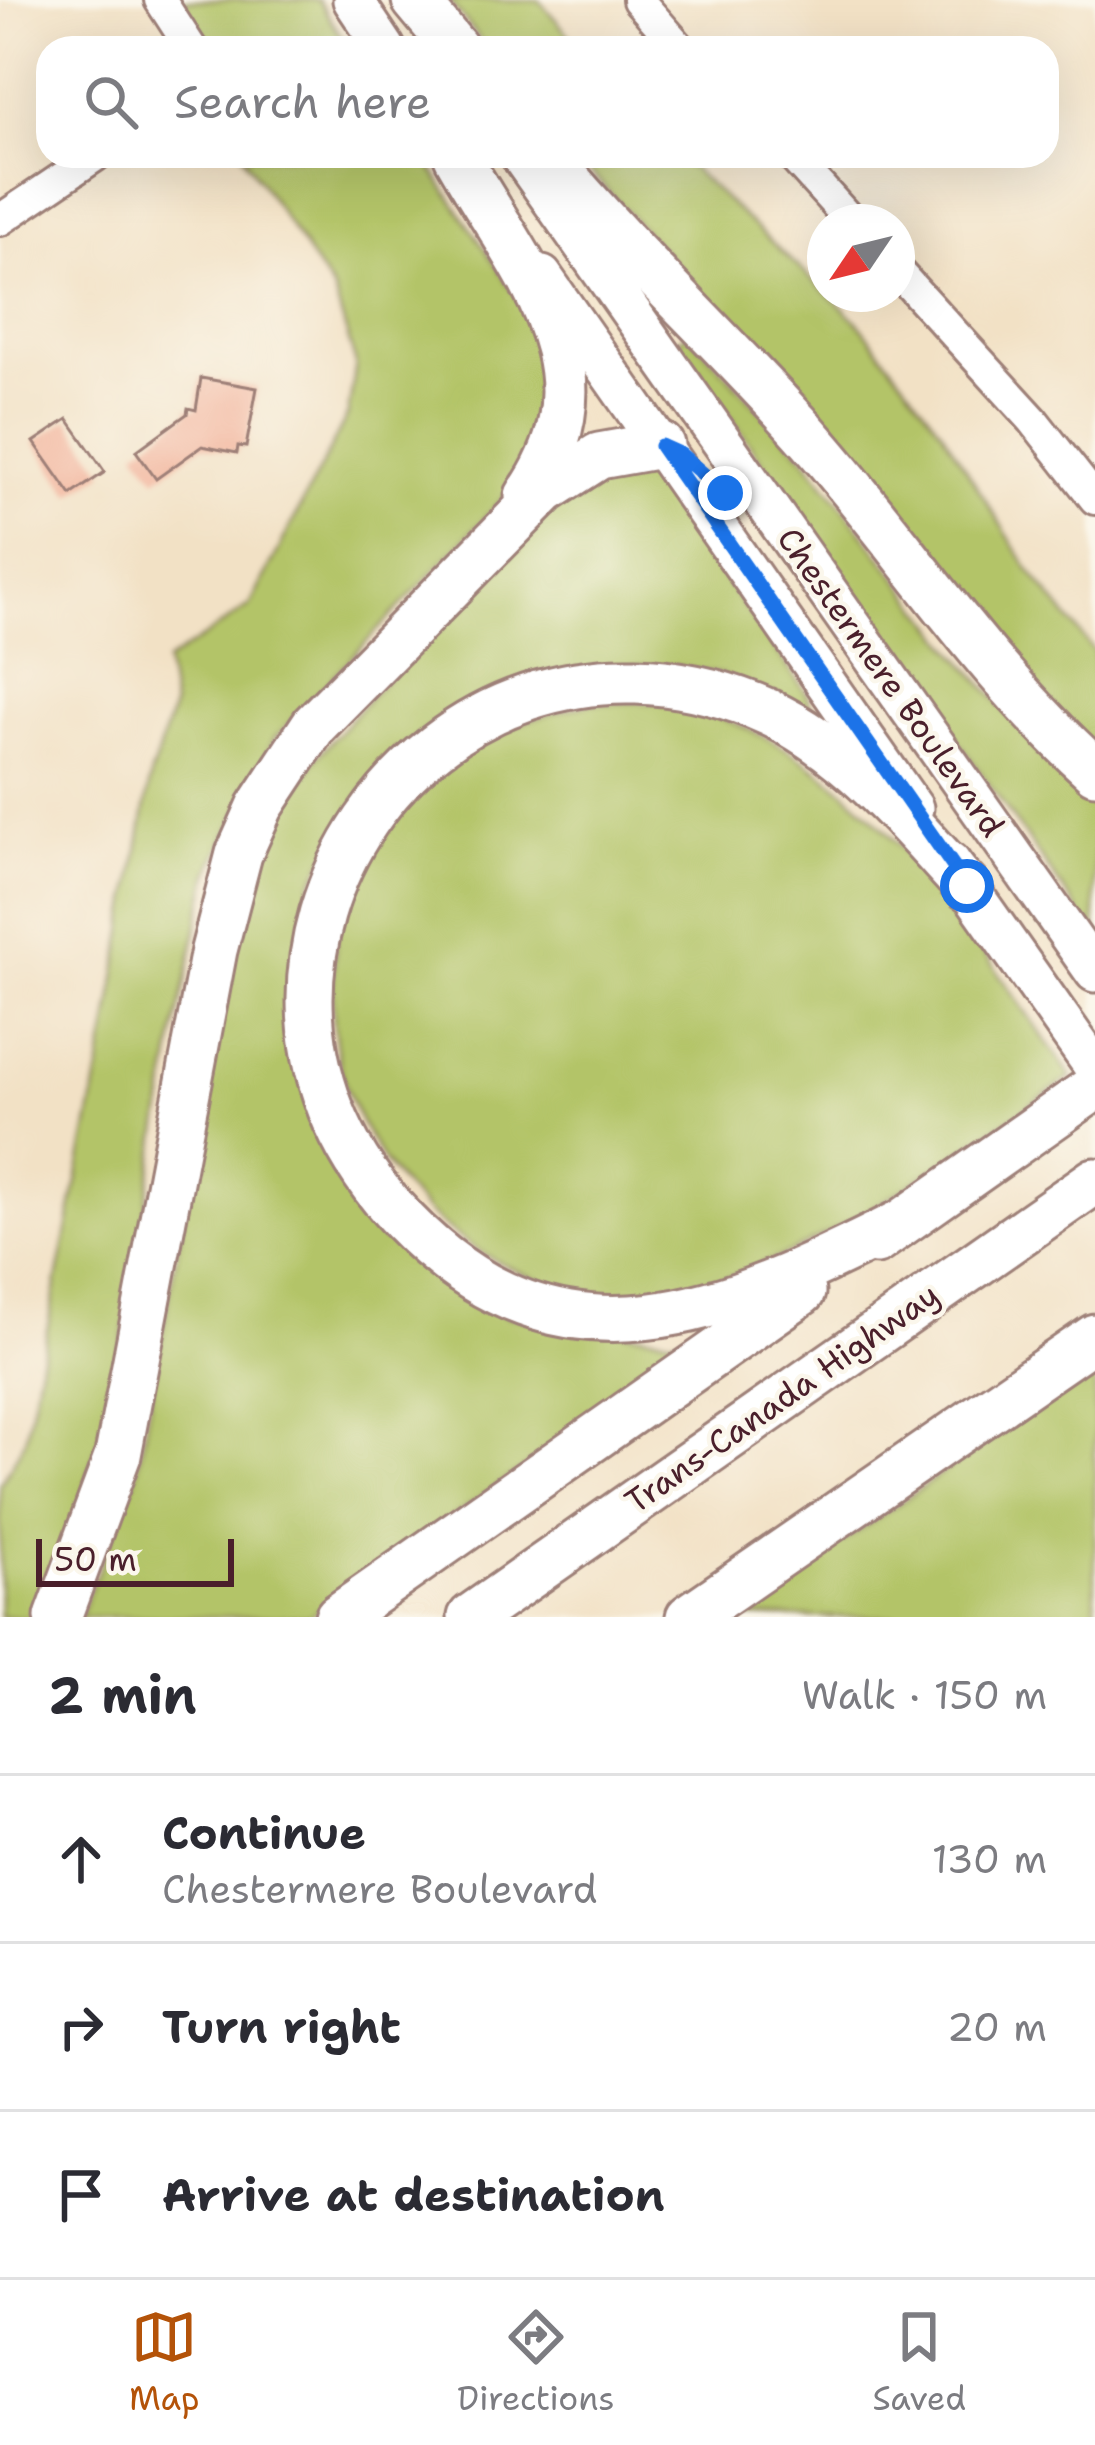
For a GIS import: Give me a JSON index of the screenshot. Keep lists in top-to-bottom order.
{
  "streets": {
    "highway": ["Trans-Canada Highway"],
    "main road": ["Chestermere Boulevard"]
  },
  "scale_bar": "50 m",
  "north": "bottom left",
  "page": {
    "search": "Search here",
    "scale": "50 m",
    "heading": ["2 min", "Walk · 150 m"],
    "list": [
      ["Continue", "Chestermere Boulevard", "130 m"],
      ["Turn right", "20 m"],
      "Arrive at destination"
    ],
    "nav": ["Map", "Directions", "Saved"]
  }
}
